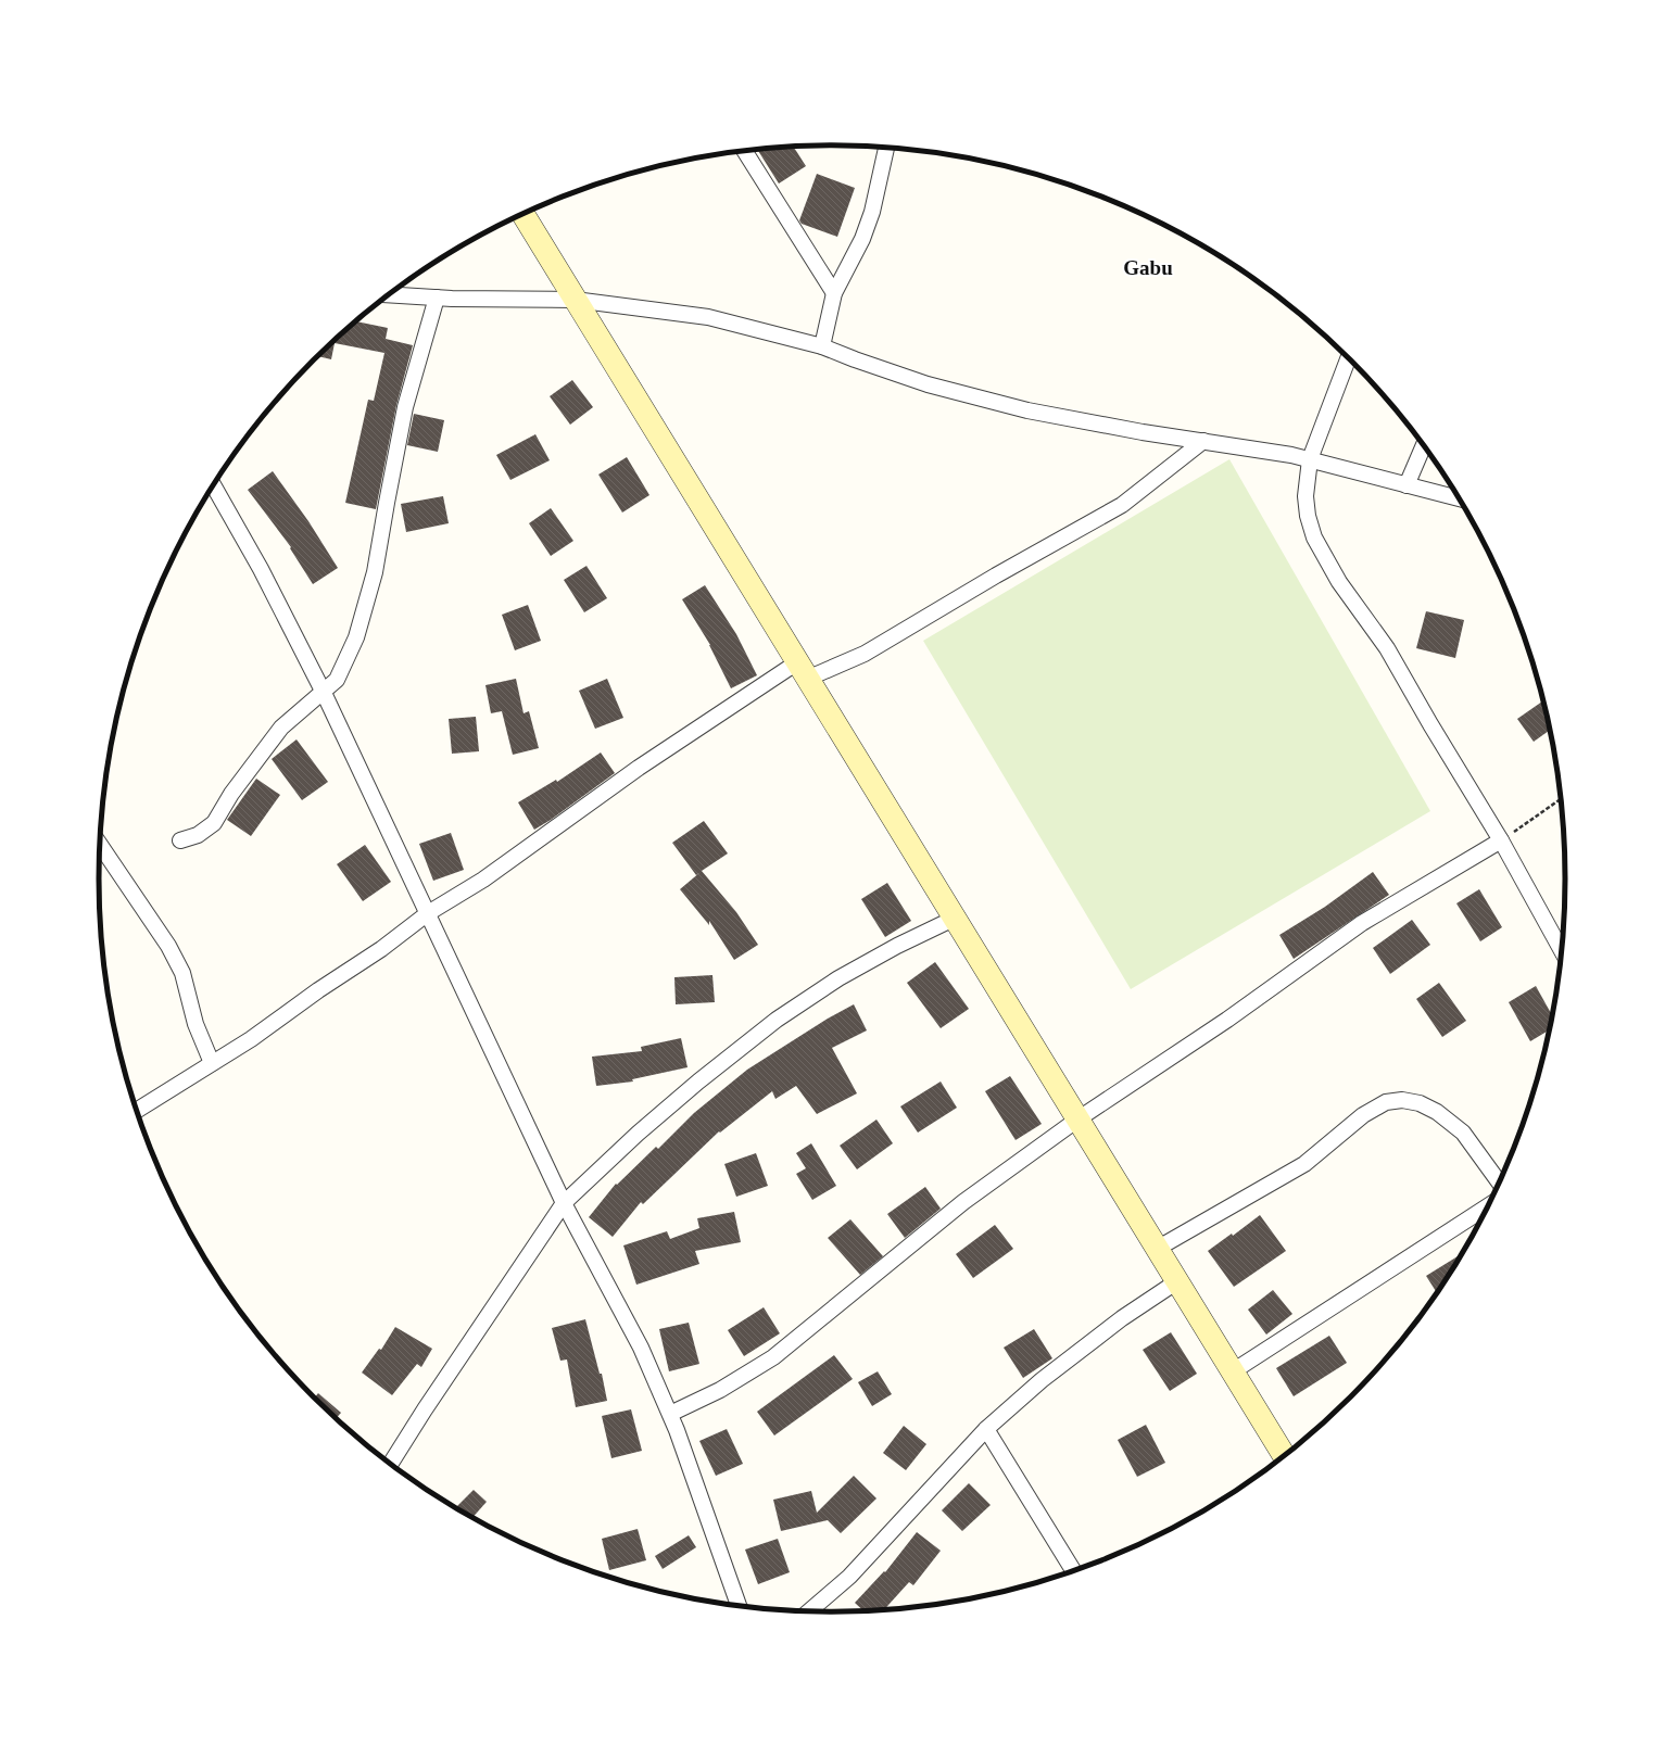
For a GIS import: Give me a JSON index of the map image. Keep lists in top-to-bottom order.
{
  "districts": ["Gabu"]
}
